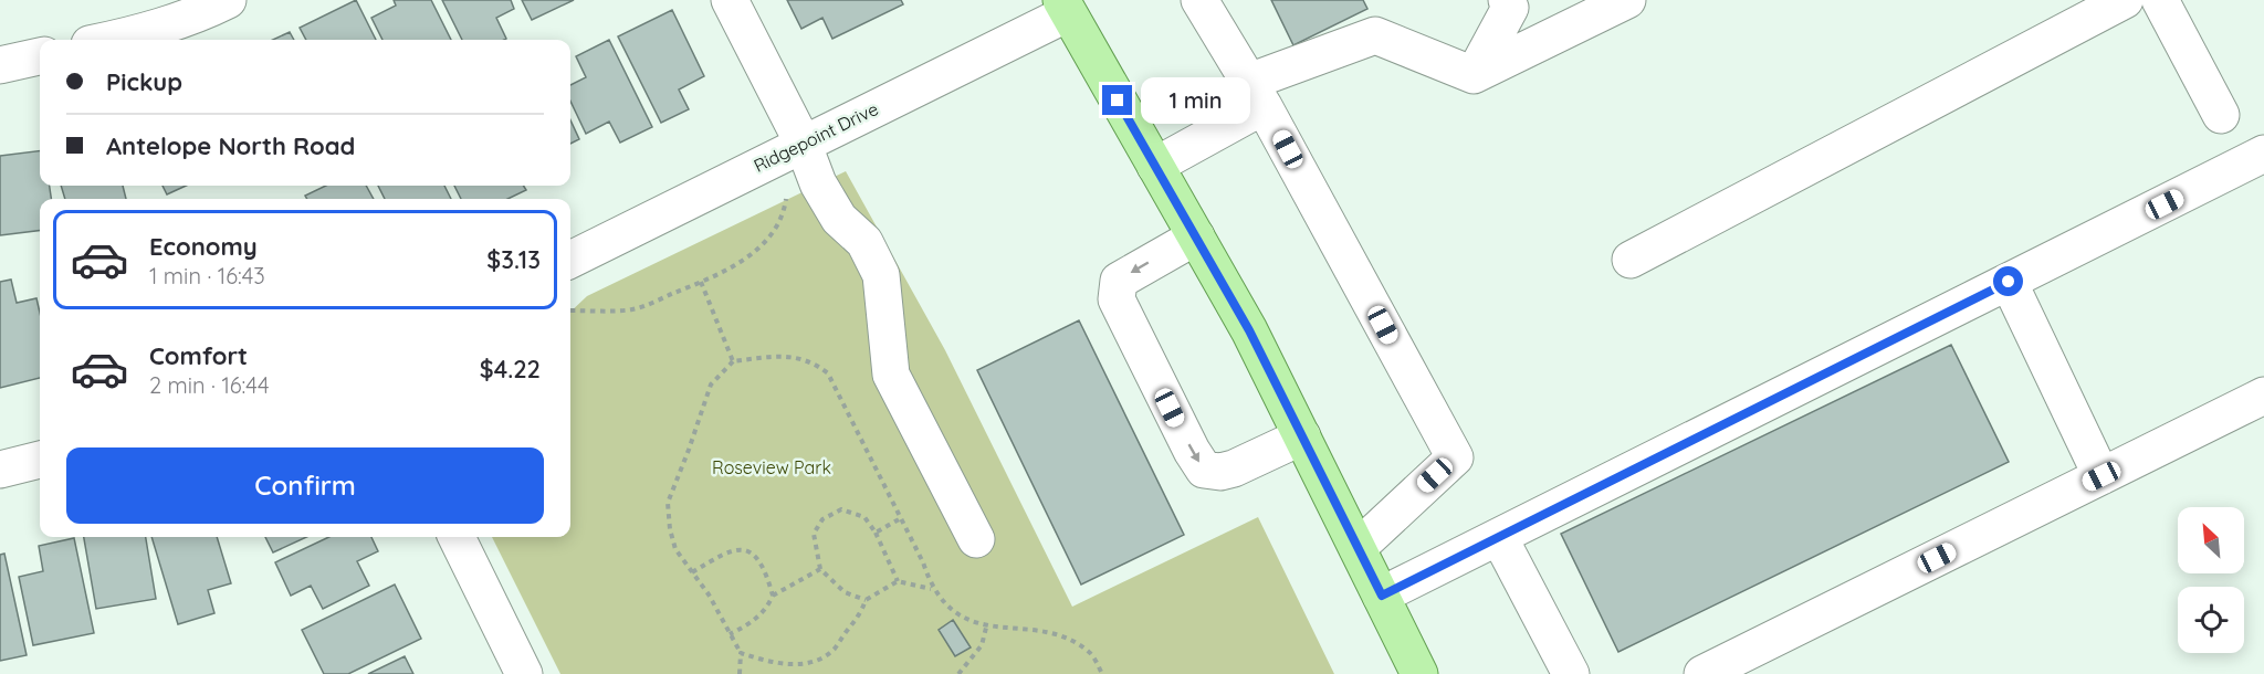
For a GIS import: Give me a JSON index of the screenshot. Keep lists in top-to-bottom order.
{
  "streets": {
    "street": ["Ridgepoint Drive"]
  },
  "parks": ["Roseview Park"],
  "north": "top left",
  "page": {
    "banner": ["Pickup", "Antelope North Road"],
    "bubble": "1 min",
    "list": [
      {
        "name": "Economy",
        "note": "1 min · 16:43",
        "value": "$3.13"
      },
      {
        "name": "Comfort",
        "note": "2 min · 16:44",
        "value": "$4.22"
      }
    ],
    "buttons": "Confirm"
  }
}
